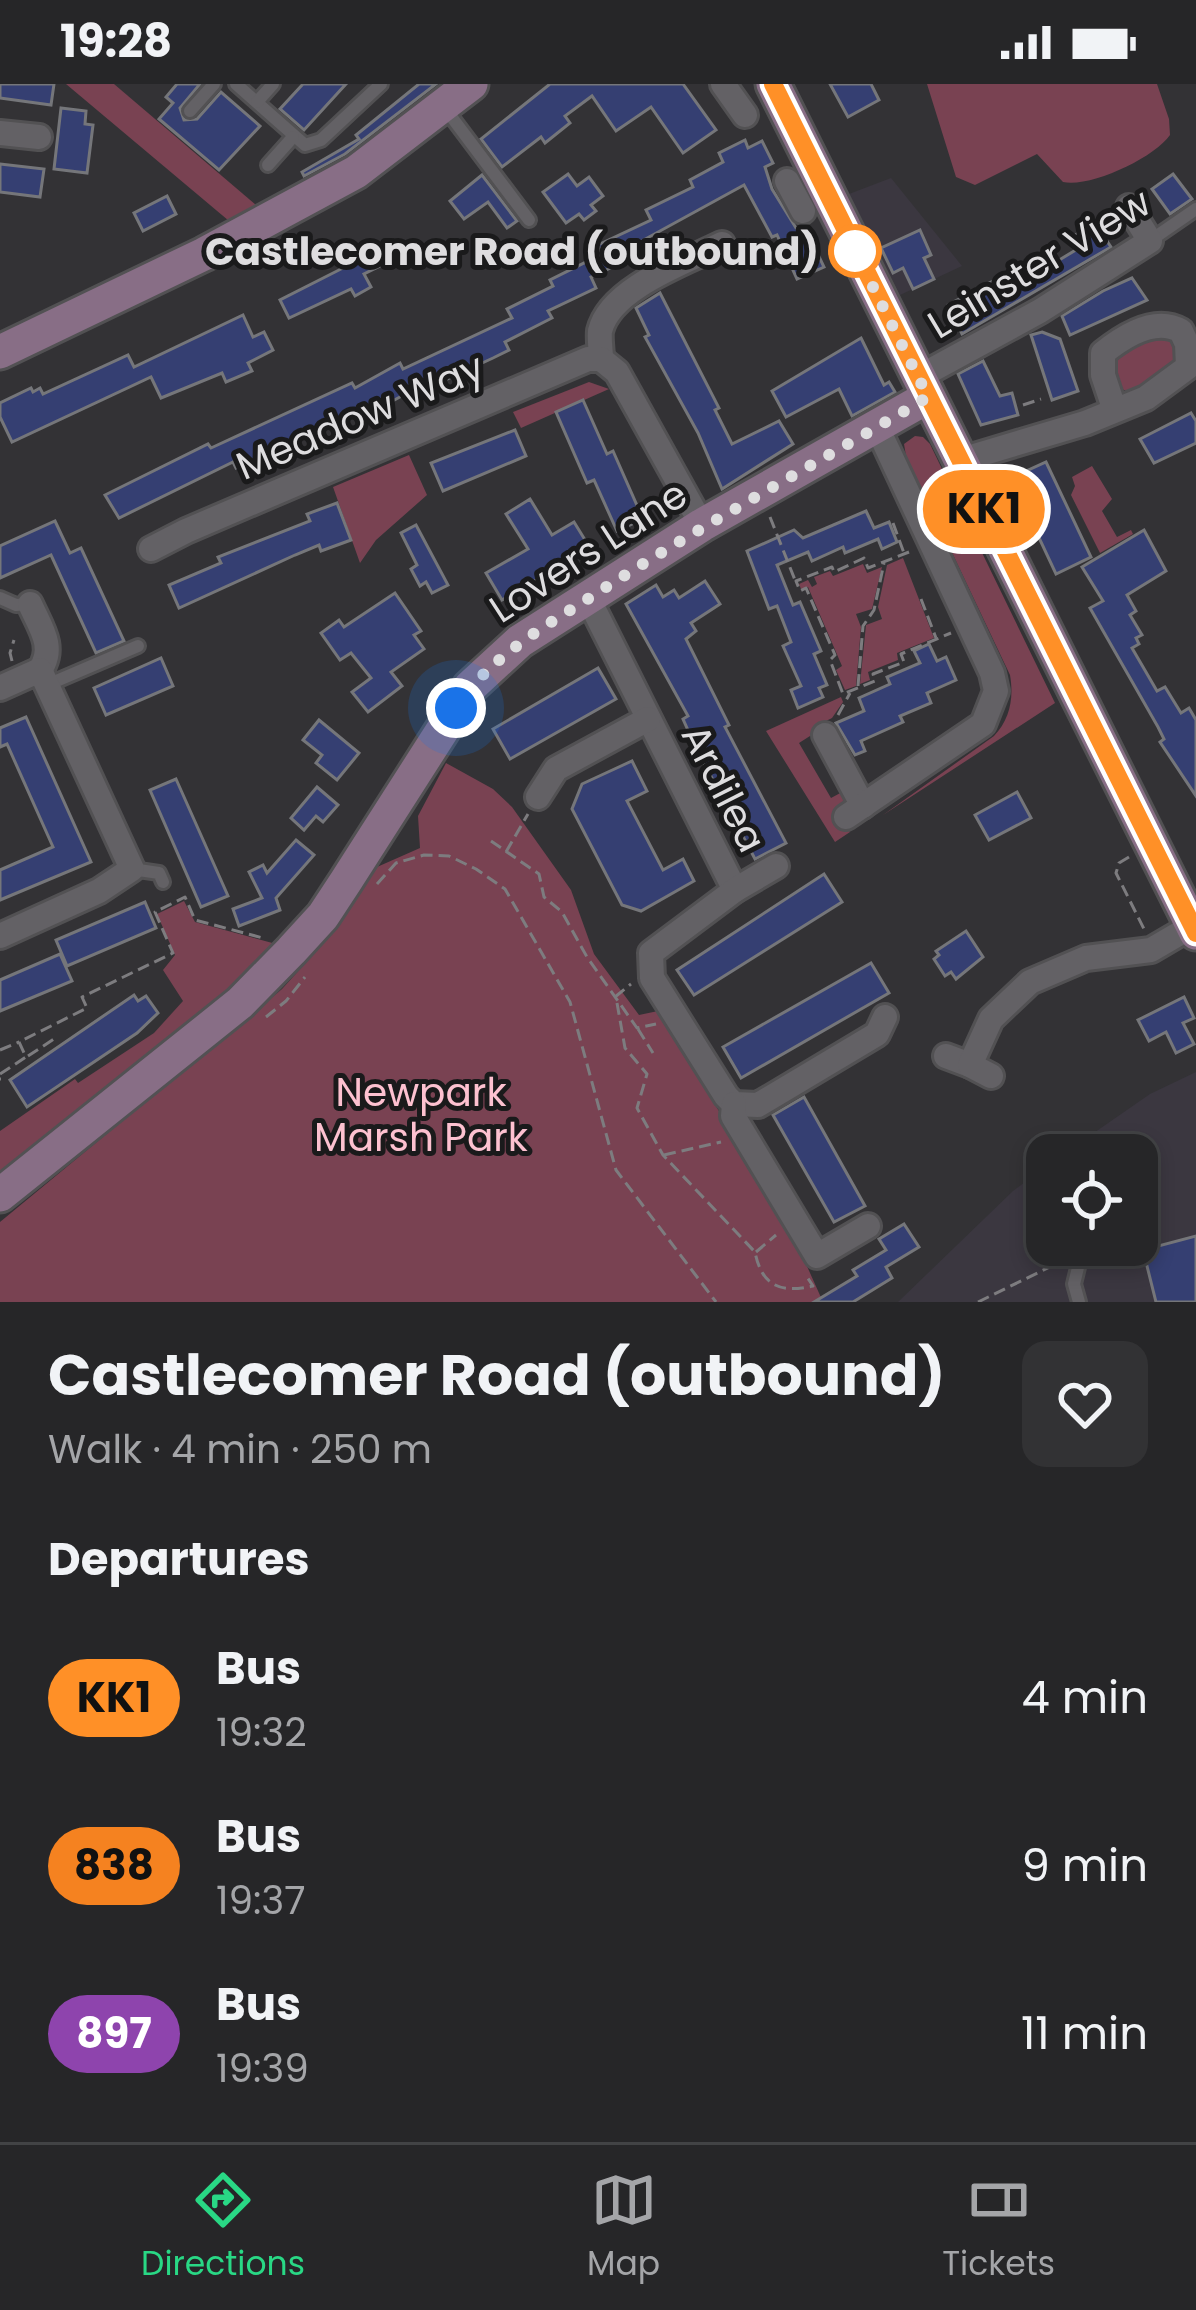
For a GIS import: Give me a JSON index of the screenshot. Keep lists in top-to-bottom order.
{
  "streets": {
    "street": [
      "Leinster View",
      "Meadow Way",
      "Lovers Lane",
      "Ardilea"
    ]
  },
  "crossings": [
    ["Leinster View", "Lovers Lane"],
    ["Lovers Lane", "Ardilea"]
  ],
  "parks": ["Newpark Marsh Park"],
  "places": ["Castlecomer Road (outbound)"],
  "lines": ["bus line KK1"],
  "page": {
    "status": "19:28",
    "on_map": "KK1",
    "heading": [
      ["Castlecomer Road (outbound)", "Walk · 4 min · 250 m"],
      "Departures"
    ],
    "list": [
      {
        "mark": "KK1",
        "name": "Bus",
        "note": "19:32",
        "value": "4 min"
      },
      {
        "mark": "838",
        "name": "Bus",
        "note": "19:37",
        "value": "9 min"
      },
      {
        "mark": "897",
        "name": "Bus",
        "note": "19:39",
        "value": "11 min"
      }
    ],
    "tabs": ["Directions", "Map", "Tickets"]
  }
}
